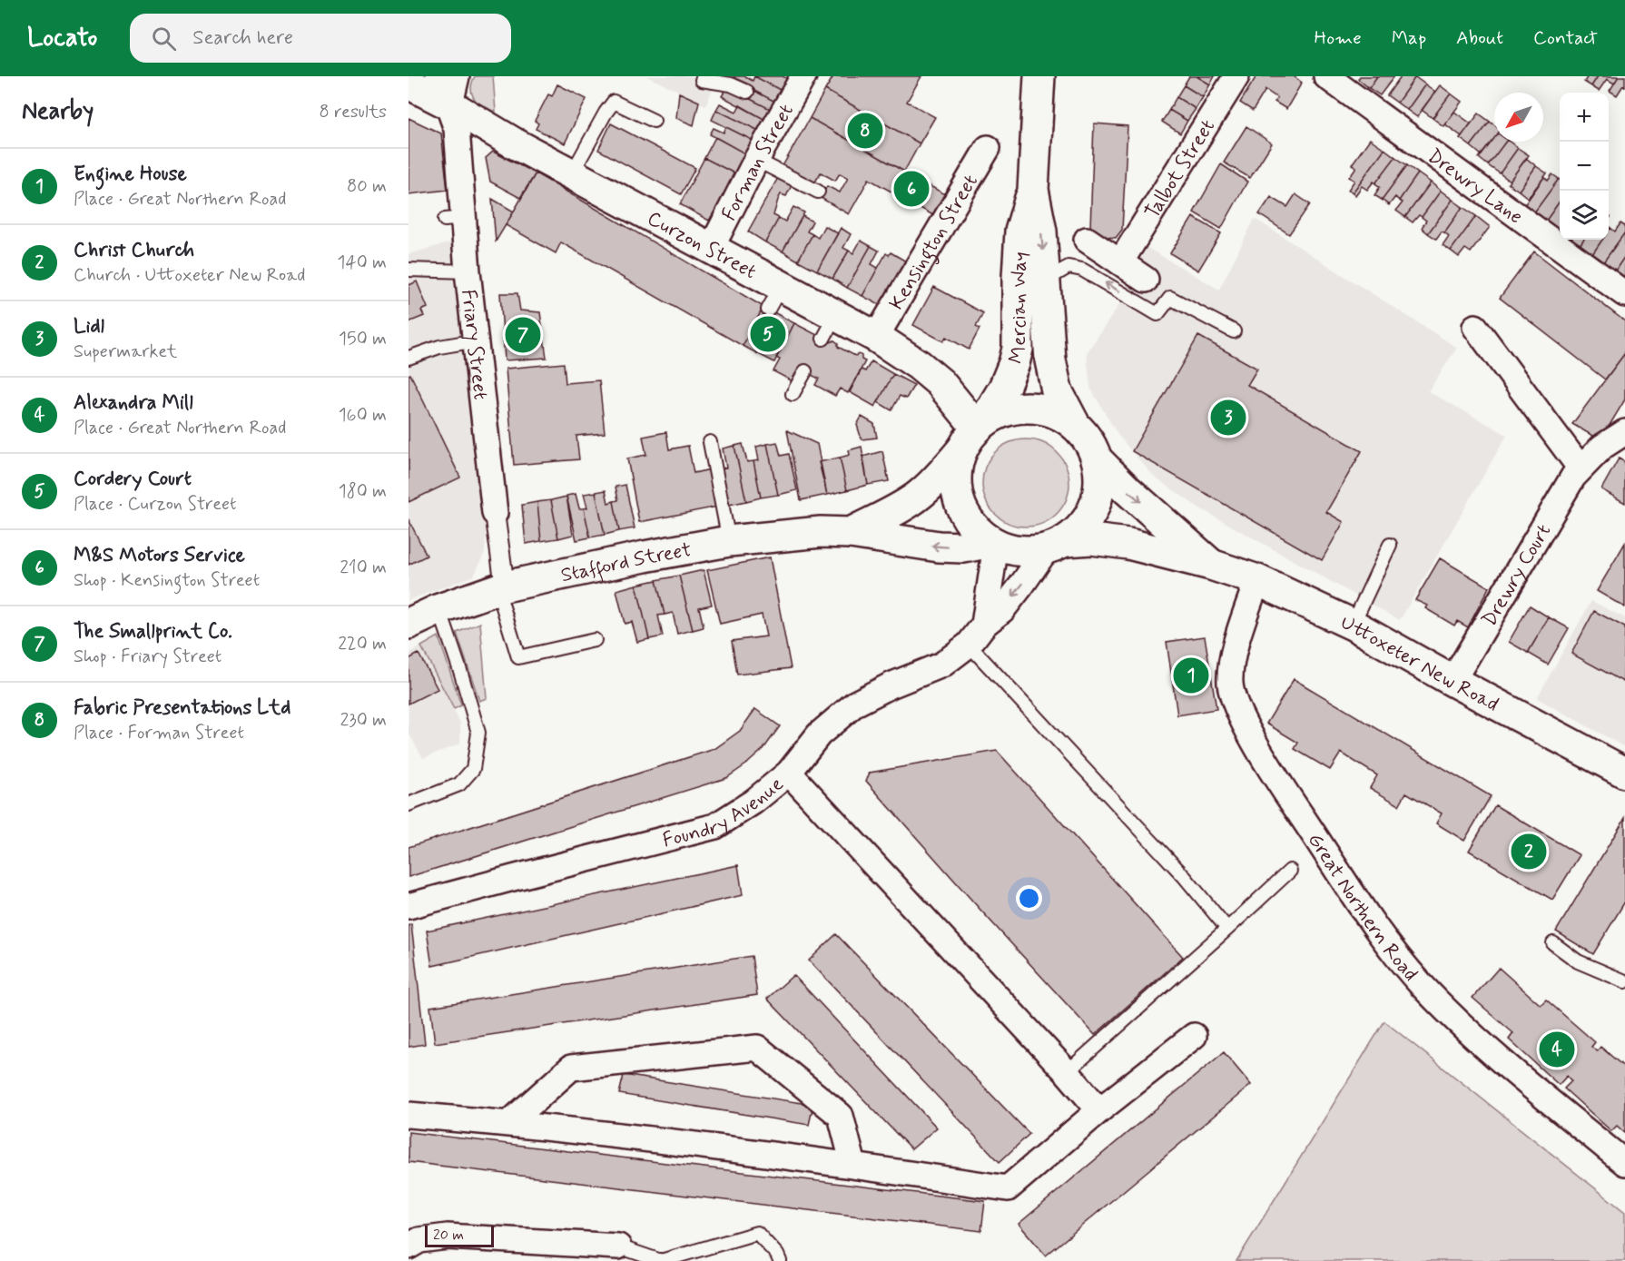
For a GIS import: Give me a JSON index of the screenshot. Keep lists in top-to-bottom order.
{
  "streets": {
    "main road": [
      "Curzon Street",
      "Mercian Way",
      "Stafford Street",
      "Uttoxeter New Road"
    ],
    "street": [
      "Forman Street",
      "Talbot Street",
      "Drewry Lane",
      "Kensington Street",
      "Friary Street",
      "Drewry Court",
      "Foundry Avenue",
      "Great Northern Road"
    ]
  },
  "crossings": [
    ["Forman Street", "Curzon Street"],
    ["Curzon Street", "Kensington Street"],
    ["Curzon Street", "Mercian Way"],
    ["Curzon Street", "Friary Street"],
    ["Curzon Street", "Stafford Street"],
    ["Curzon Street", "Uttoxeter New Road"],
    ["Curzon Street", "Foundry Avenue"],
    ["Mercian Way", "Stafford Street"],
    ["Mercian Way", "Uttoxeter New Road"],
    ["Mercian Way", "Foundry Avenue"],
    ["Friary Street", "Stafford Street"],
    ["Stafford Street", "Uttoxeter New Road"],
    ["Stafford Street", "Foundry Avenue"],
    ["Drewry Court", "Uttoxeter New Road"],
    ["Uttoxeter New Road", "Foundry Avenue"],
    ["Uttoxeter New Road", "Great Northern Road"]
  ],
  "scale_bar": "20 m",
  "north": "bottom left",
  "page": {
    "header": "Locato",
    "search": "Search here",
    "nav": [
      "Home",
      "Map",
      "About",
      "Contact"
    ],
    "heading": ["Nearby", "8 results"],
    "map_buttons": ["+", "−"],
    "pins": [
      "8",
      "6",
      "5",
      "7",
      "3",
      "1",
      "2",
      "4"
    ],
    "list": [
      {
        "mark": "1",
        "name": "Engine House",
        "note": "Place · Great Northern Road",
        "value": "80 m"
      },
      {
        "mark": "2",
        "name": "Christ Church",
        "note": "Church · Uttoxeter New Road",
        "value": "140 m"
      },
      {
        "mark": "3",
        "name": "Lidl",
        "note": "Supermarket",
        "value": "150 m"
      },
      {
        "mark": "4",
        "name": "Alexandra Mill",
        "note": "Place · Great Northern Road",
        "value": "160 m"
      },
      {
        "mark": "5",
        "name": "Cordery Court",
        "note": "Place · Curzon Street",
        "value": "180 m"
      },
      {
        "mark": "6",
        "name": "M&S Motors Service",
        "note": "Shop · Kensington Street",
        "value": "210 m"
      },
      {
        "mark": "7",
        "name": "The Smallprint Co.",
        "note": "Shop · Friary Street",
        "value": "220 m"
      },
      {
        "mark": "8",
        "name": "Fabric Presentations Ltd",
        "note": "Place · Forman Street",
        "value": "230 m"
      }
    ],
    "scale": "20 m"
  }
}
